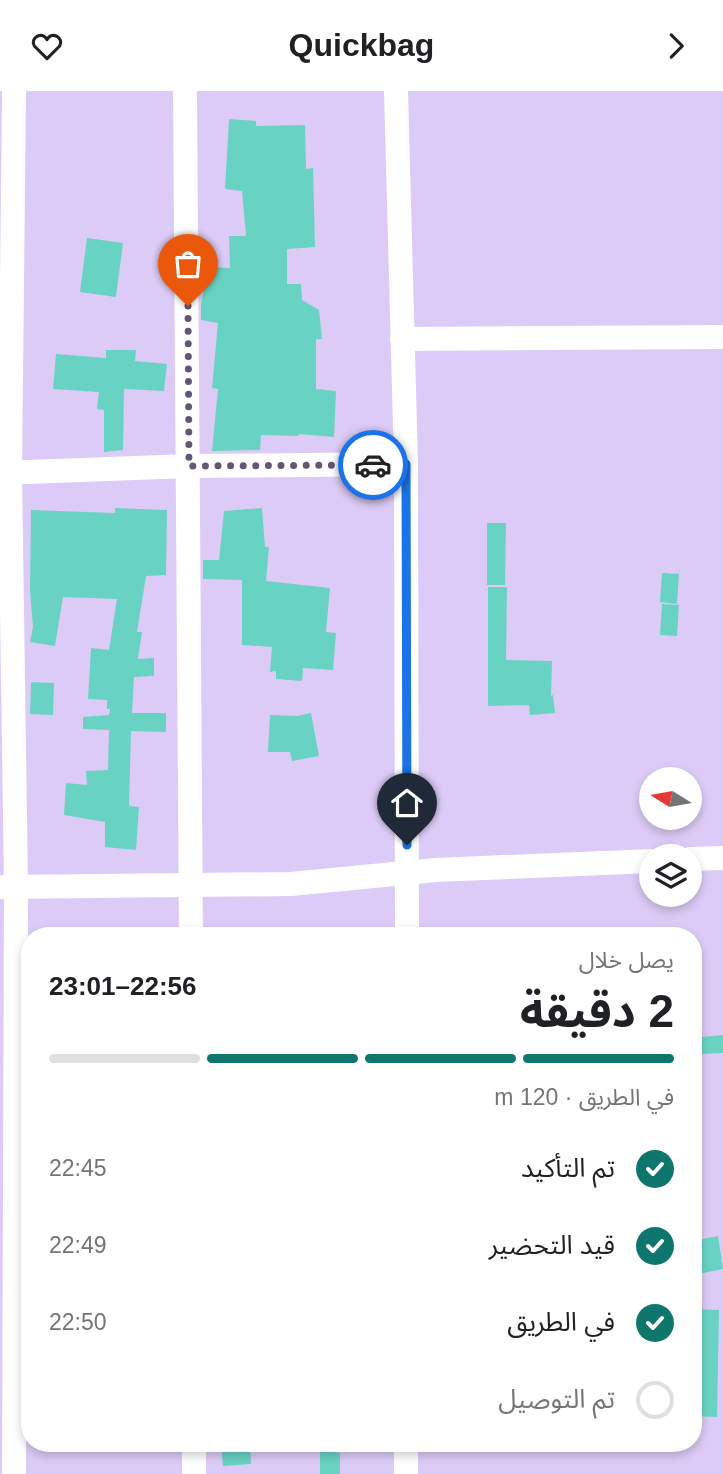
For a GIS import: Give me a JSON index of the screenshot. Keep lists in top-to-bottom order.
{
  "north": "left",
  "page": {
    "header": "Quickbag",
    "heading": ["2 دقيقة", "يصل خلال", "22:56–23:01"],
    "bar": "في الطريق · 120 m",
    "list": [
      ["تم التأكيد", "22:45"],
      ["قيد التحضير", "22:49"],
      ["في الطريق", "22:50"],
      "تم التوصيل"
    ]
  }
}
